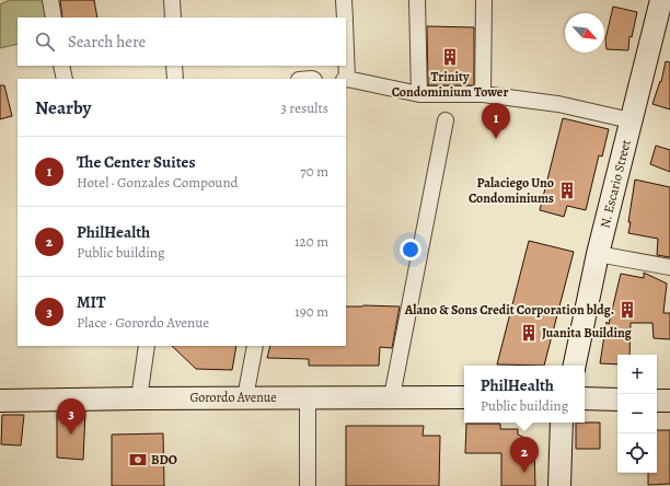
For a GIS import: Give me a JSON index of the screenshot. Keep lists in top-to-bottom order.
{
  "streets": {
    "main road": ["N. Escario Street", "Gorordo Avenue"]
  },
  "places": {
    "building": [
      "Trinity Condominium Tower",
      "Palaciego Uno Condominiums",
      "Alano & Sons Credit Corporation bldg.",
      "Juanita Building"
    ],
    "bank": ["BDO"]
  },
  "north": "bottom right",
  "page": {
    "search": "Search here",
    "heading": ["Nearby", "3 results"],
    "pins": ["1", "3", "2"],
    "list": [
      {
        "mark": "1",
        "name": "The Center Suites",
        "note": "Hotel · Gonzales Compound",
        "value": "70 m"
      },
      {
        "mark": "2",
        "name": "PhilHealth",
        "note": "Public building",
        "value": "120 m"
      },
      {
        "mark": "3",
        "name": "MIT",
        "note": "Place · Gorordo Avenue",
        "value": "190 m"
      }
    ],
    "map_buttons": ["+", "−"],
    "popup": ["PhilHealth", "Public building"]
  }
}
